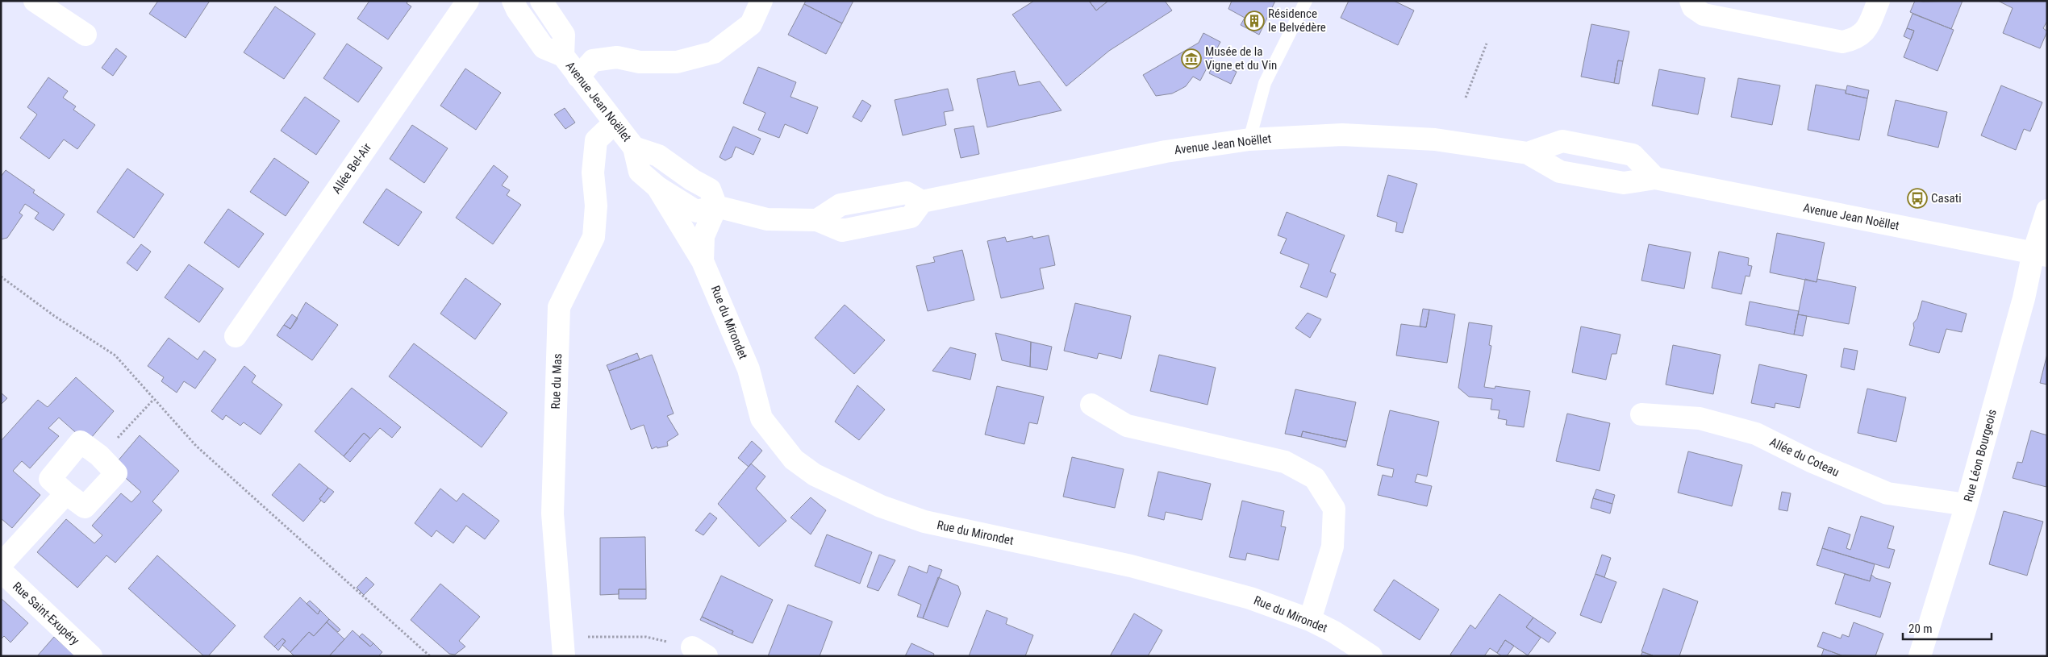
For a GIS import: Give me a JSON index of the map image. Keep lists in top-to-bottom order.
{
  "streets": {
    "street": [
      "Avenue Jean Noëllet",
      "Allée Bel-Air",
      "Rue du Mirondet",
      "Rue du Mas",
      "Rue Léon Bourgeois",
      "Allée du Coteau",
      "Rue Saint-Exupéry"
    ]
  },
  "crossings": [
    ["Avenue Jean Noëllet", "Rue du Mirondet"],
    ["Avenue Jean Noëllet", "Rue du Mas"],
    ["Avenue Jean Noëllet", "Rue Léon Bourgeois"],
    ["Rue Léon Bourgeois", "Allée du Coteau"]
  ],
  "places": {
    "building": ["Résidence le Belvédère"],
    "museum": ["Musée de la Vigne et du Vin"],
    "bus stop": ["Casati"]
  },
  "scale_bar": "20 m"
}
